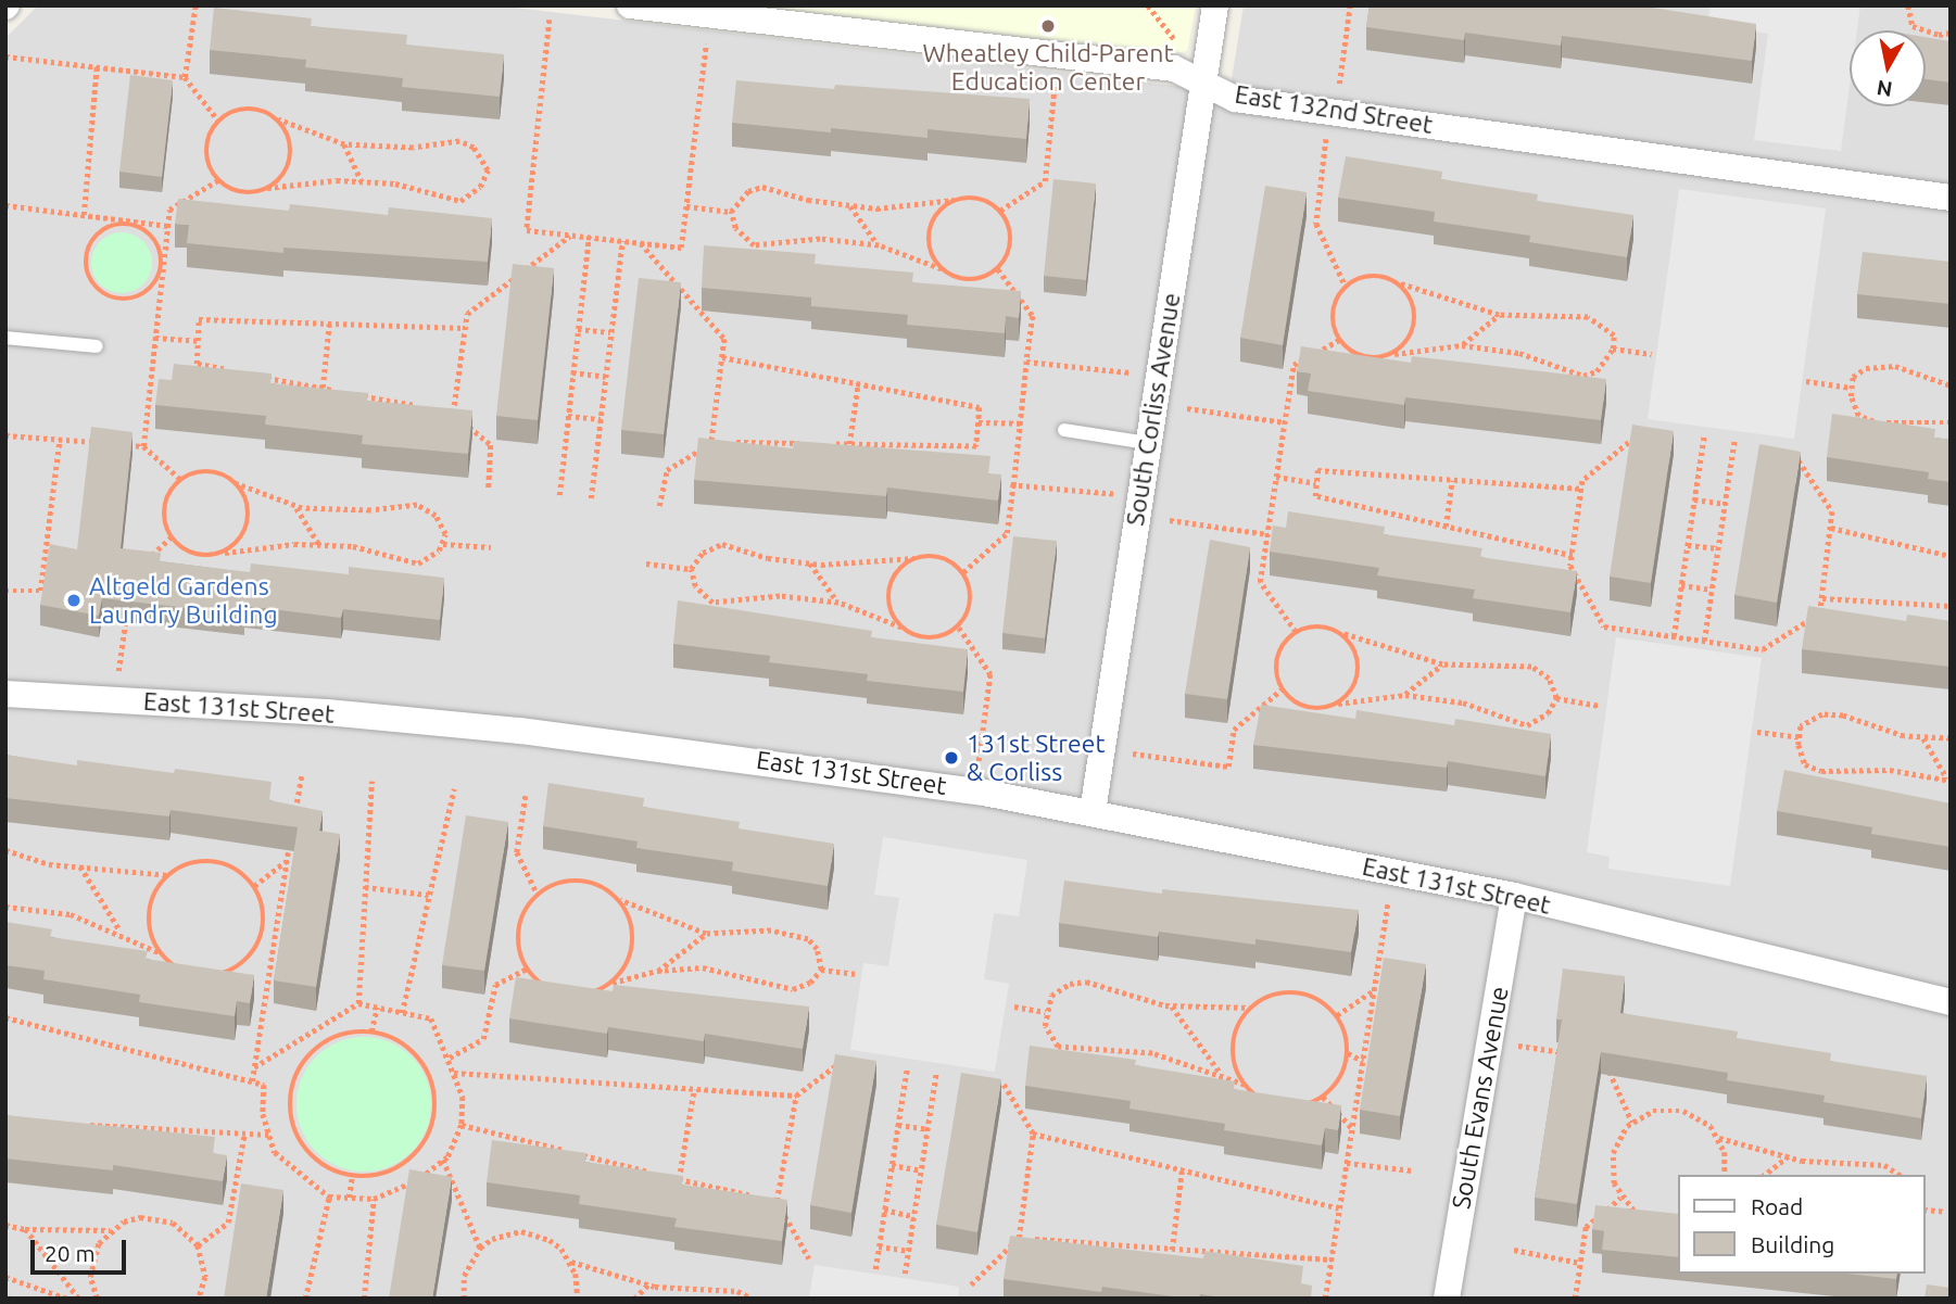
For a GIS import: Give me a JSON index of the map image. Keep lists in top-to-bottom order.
{
  "streets": {
    "street": [
      "East 132nd Street",
      "South Corliss Avenue",
      "East 131st Street",
      "South Evans Avenue"
    ]
  },
  "crossings": [
    ["East 132nd Street", "South Corliss Avenue"],
    ["South Corliss Avenue", "East 131st Street"],
    ["East 131st Street", "South Evans Avenue"]
  ],
  "places": ["Wheatley Child-Parent Education Center", "Altgeld Gardens Laundry Building", "131st Street & Corliss"],
  "legend": ["Road", "Building"],
  "scale_bar": "20 m",
  "north": "bottom"
}
